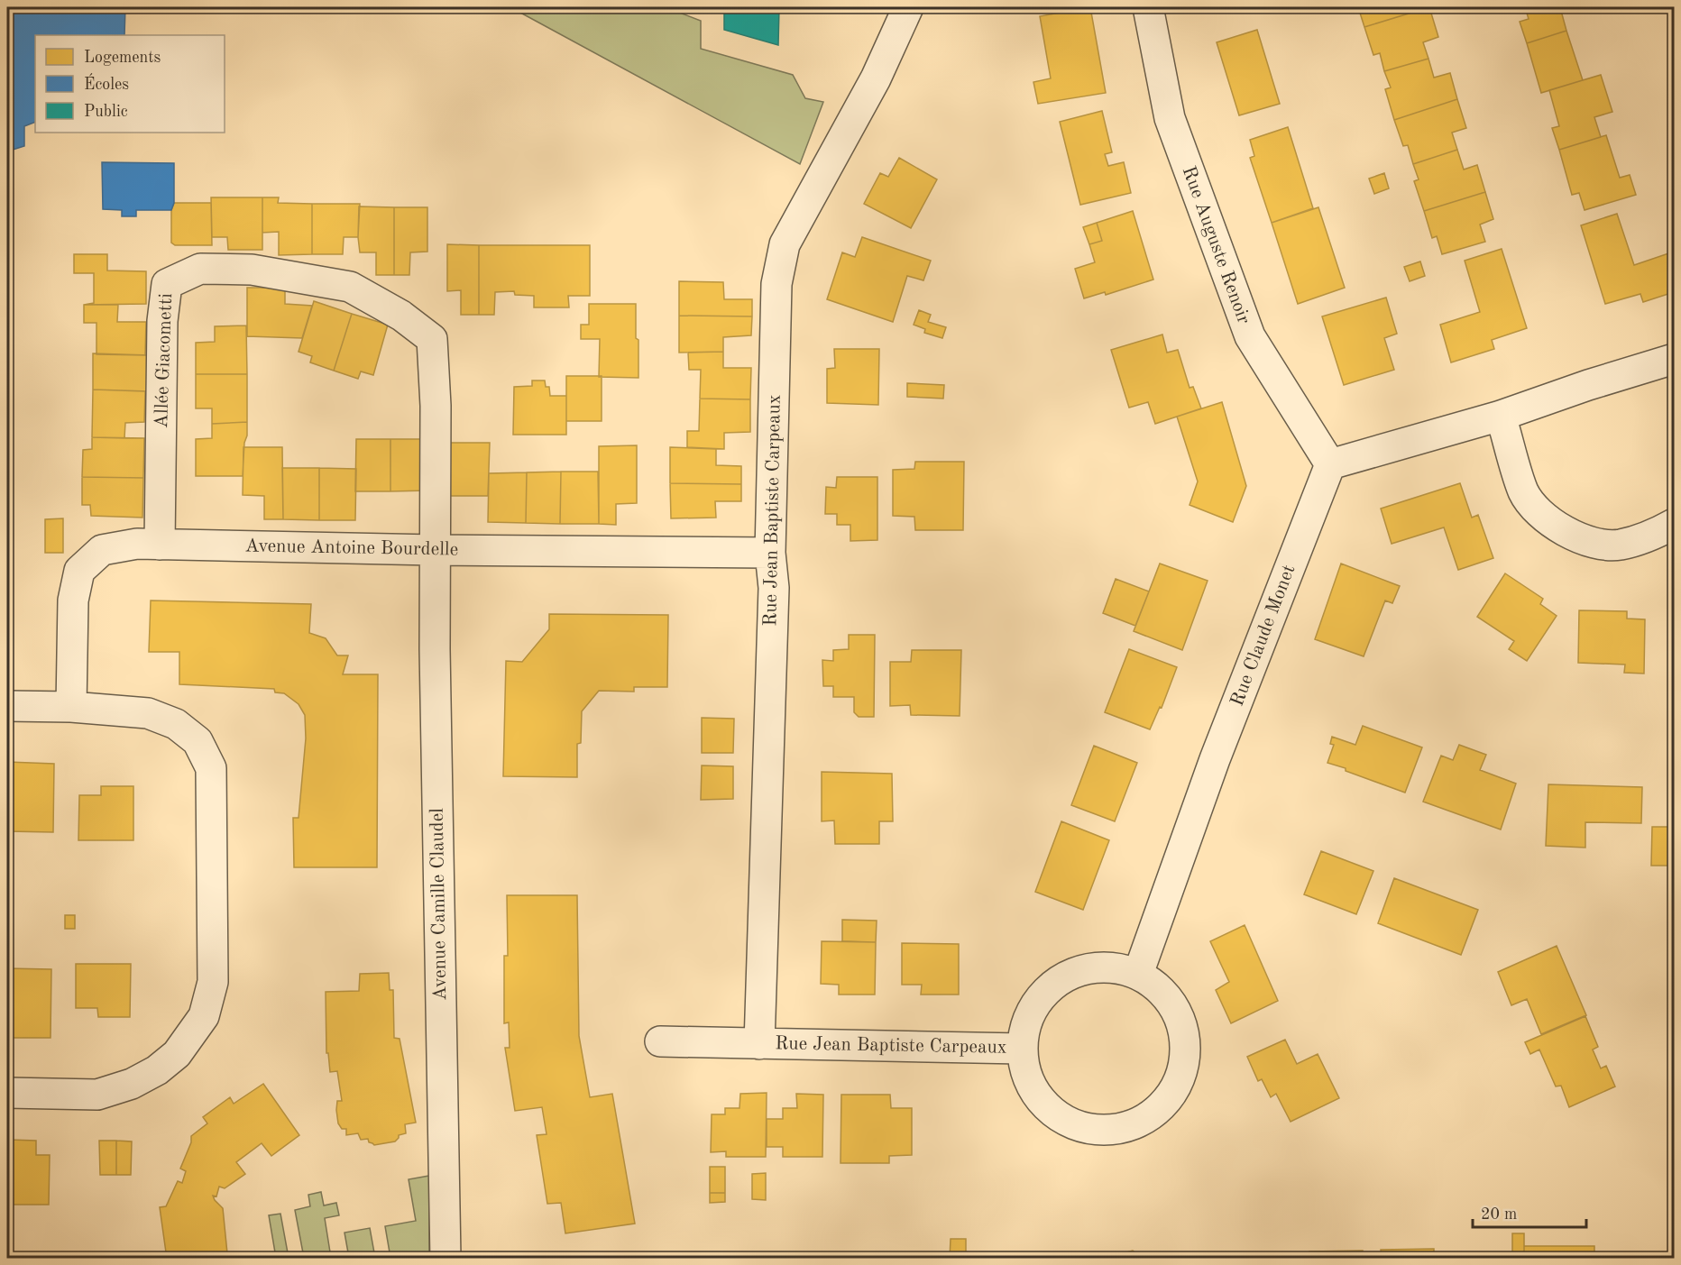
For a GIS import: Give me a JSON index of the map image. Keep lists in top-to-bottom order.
{
  "streets": {
    "street": [
      "Rue Auguste Renoir",
      "Allée Giacometti",
      "Rue Jean Baptiste Carpeaux",
      "Avenue Antoine Bourdelle",
      "Rue Claude Monet",
      "Avenue Camille Claudel"
    ]
  },
  "crossings": [
    ["Rue Auguste Renoir", "Rue Claude Monet"],
    ["Allée Giacometti", "Avenue Antoine Bourdelle"],
    ["Allée Giacometti", "Avenue Camille Claudel"],
    ["Rue Jean Baptiste Carpeaux", "Avenue Antoine Bourdelle"],
    ["Rue Jean Baptiste Carpeaux", "Rue Claude Monet"],
    ["Avenue Antoine Bourdelle", "Avenue Camille Claudel"]
  ],
  "legend": ["Logements", "Écoles", "Public"],
  "scale_bar": "20 m"
}
